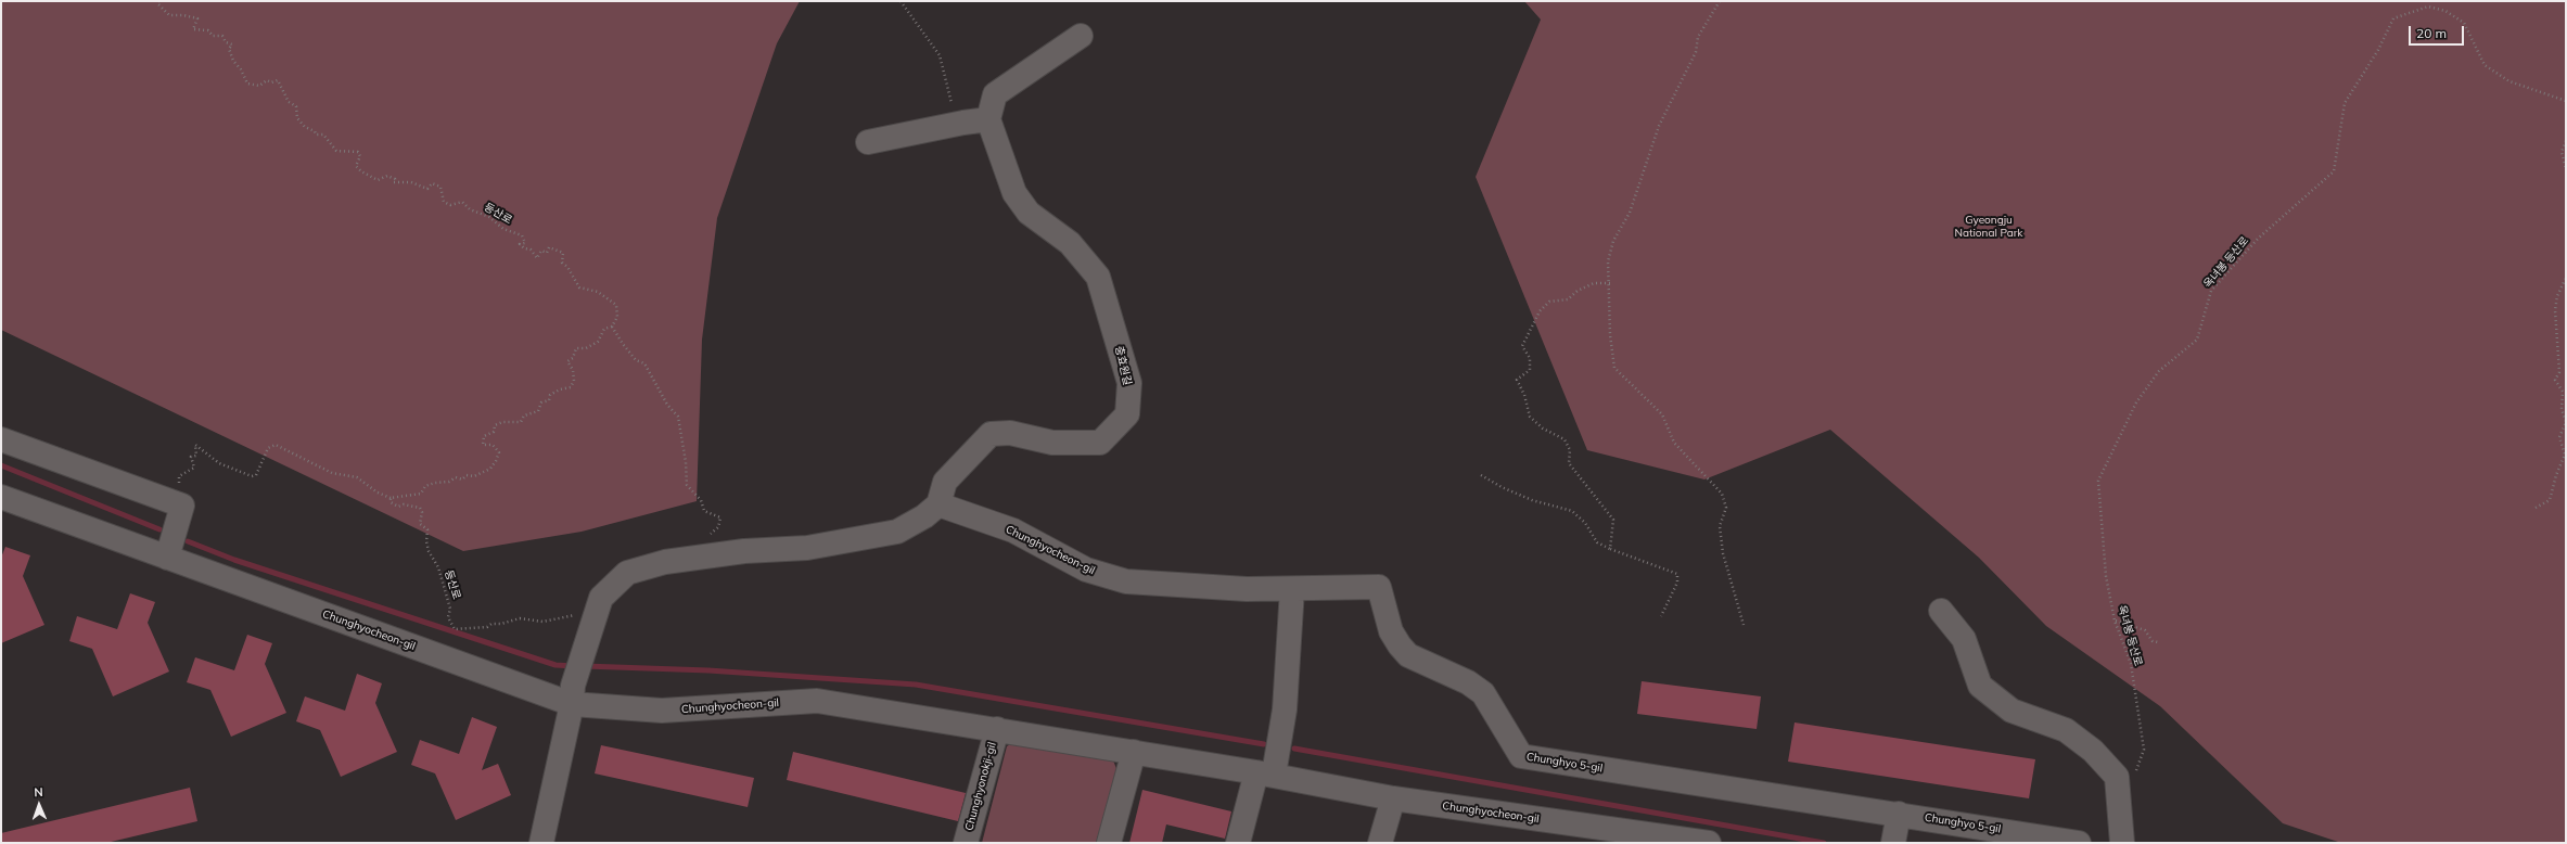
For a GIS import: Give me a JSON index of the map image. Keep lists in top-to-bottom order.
{
  "streets": {
    "street": [
      "충효원길",
      "Chunghyocheon-gil",
      "Chunghyo 5-gil",
      "Chunghyonokji-gil"
    ],
    "path": ["등산로", "옥녀봉 등산로"]
  },
  "crossings": [
    ["충효원길", "Chunghyocheon-gil"],
    ["Chunghyocheon-gil", "Chunghyo 5-gil"],
    ["Chunghyocheon-gil", "Chunghyonokji-gil"]
  ],
  "parks": ["Gyeongju National Park"],
  "scale_bar": "20 m",
  "north": "top"
}
